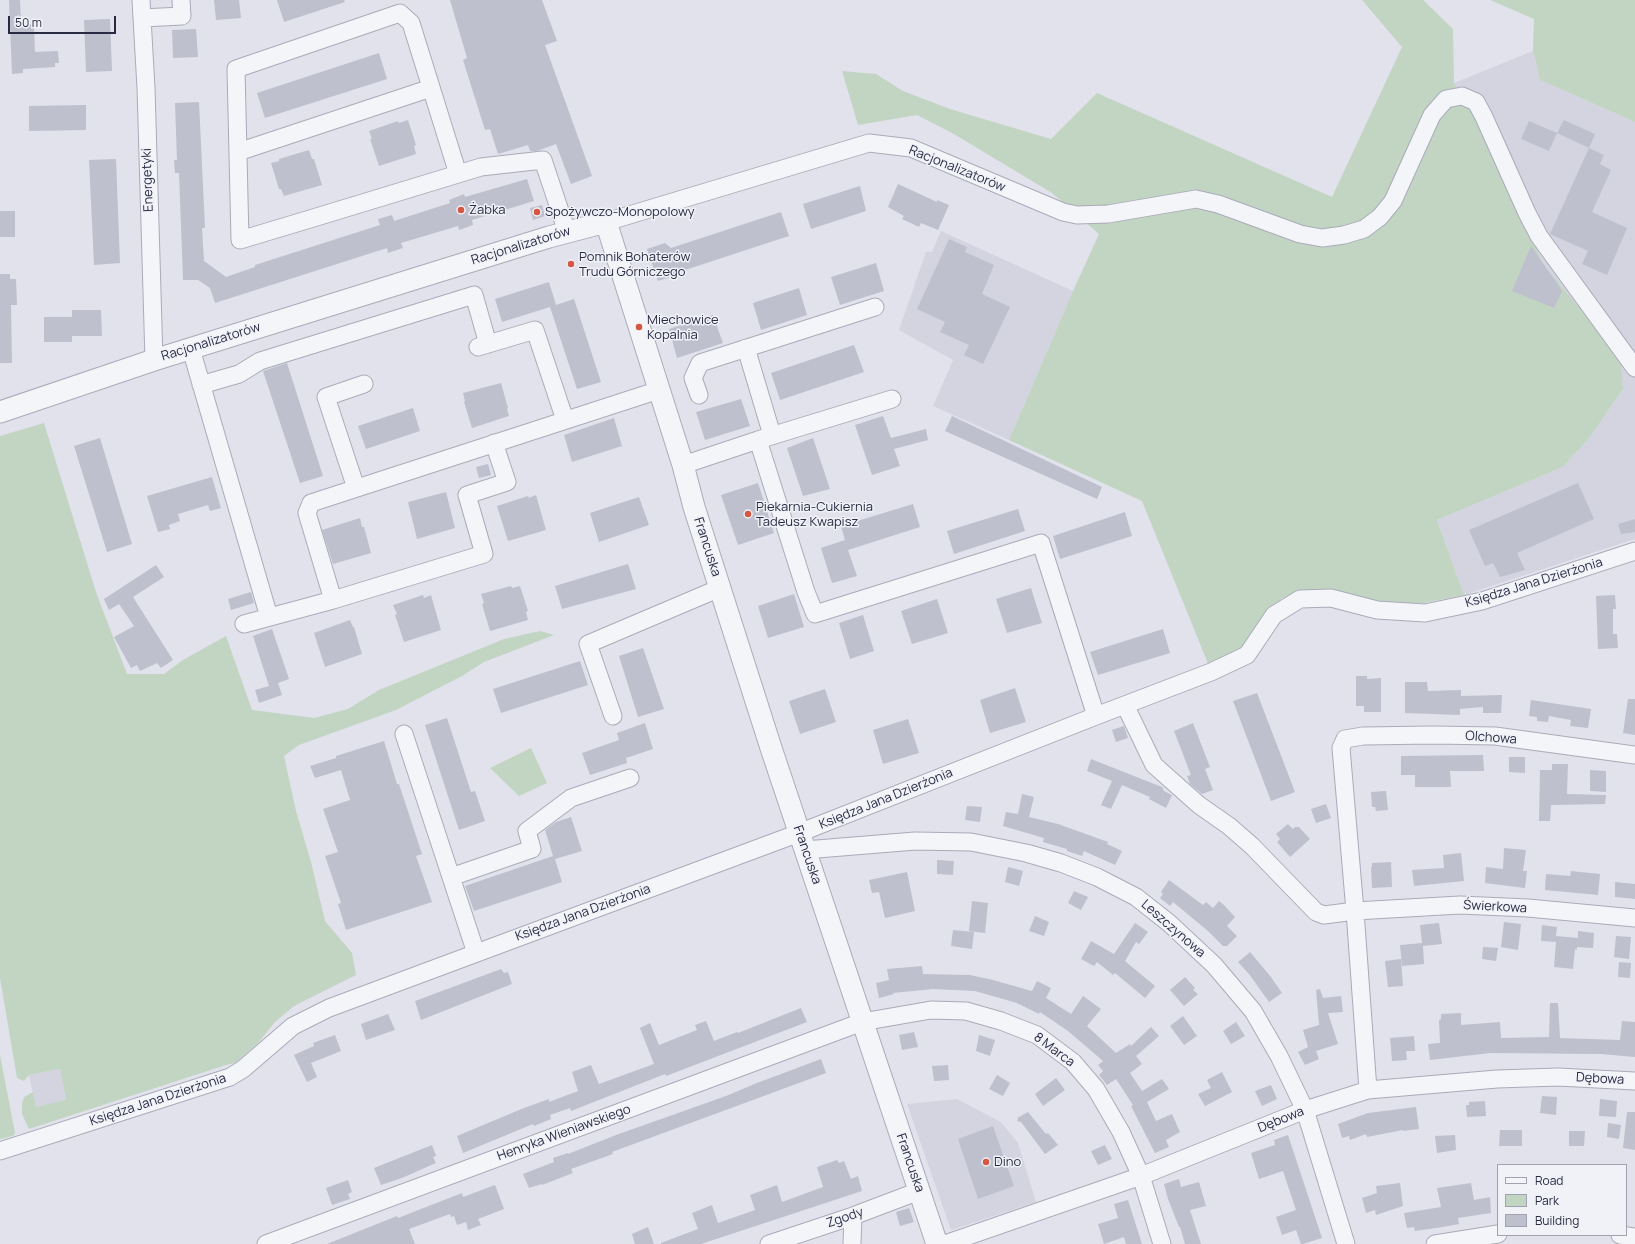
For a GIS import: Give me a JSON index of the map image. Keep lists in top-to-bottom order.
{
  "streets": {
    "street": [
      "Racjonalizatorów",
      "Energetyki",
      "Francuska",
      "Księdza Jana Dzierżonia",
      "Olchowa",
      "Świerkowa",
      "Leszczynowa",
      "8 Marca",
      "Dębowa",
      "Henryka Wieniawskiego",
      "Zgody"
    ]
  },
  "crossings": [
    ["Racjonalizatorów", "Energetyki"],
    ["Racjonalizatorów", "Francuska"],
    ["Francuska", "Księdza Jana Dzierżonia"],
    ["Francuska", "Leszczynowa"],
    ["Francuska", "8 Marca"],
    ["Francuska", "Henryka Wieniawskiego"],
    ["Francuska", "Zgody"],
    ["Księdza Jana Dzierżonia", "Świerkowa"],
    ["Księdza Jana Dzierżonia", "Leszczynowa"],
    ["Olchowa", "Świerkowa"],
    ["Leszczynowa", "Dębowa"],
    ["8 Marca", "Dębowa"],
    ["8 Marca", "Henryka Wieniawskiego"]
  ],
  "places": [
    "Żabka",
    "Spożywczo-Monopolowy",
    "Pomnik Bohaterów Trudu Górniczego",
    "Miechowice Kopalnia",
    "Piekarnia-Cukiernia Tadeusz Kwapisz",
    "Dino"
  ],
  "legend": ["Road", "Park", "Building"],
  "scale_bar": "50 m"
}
